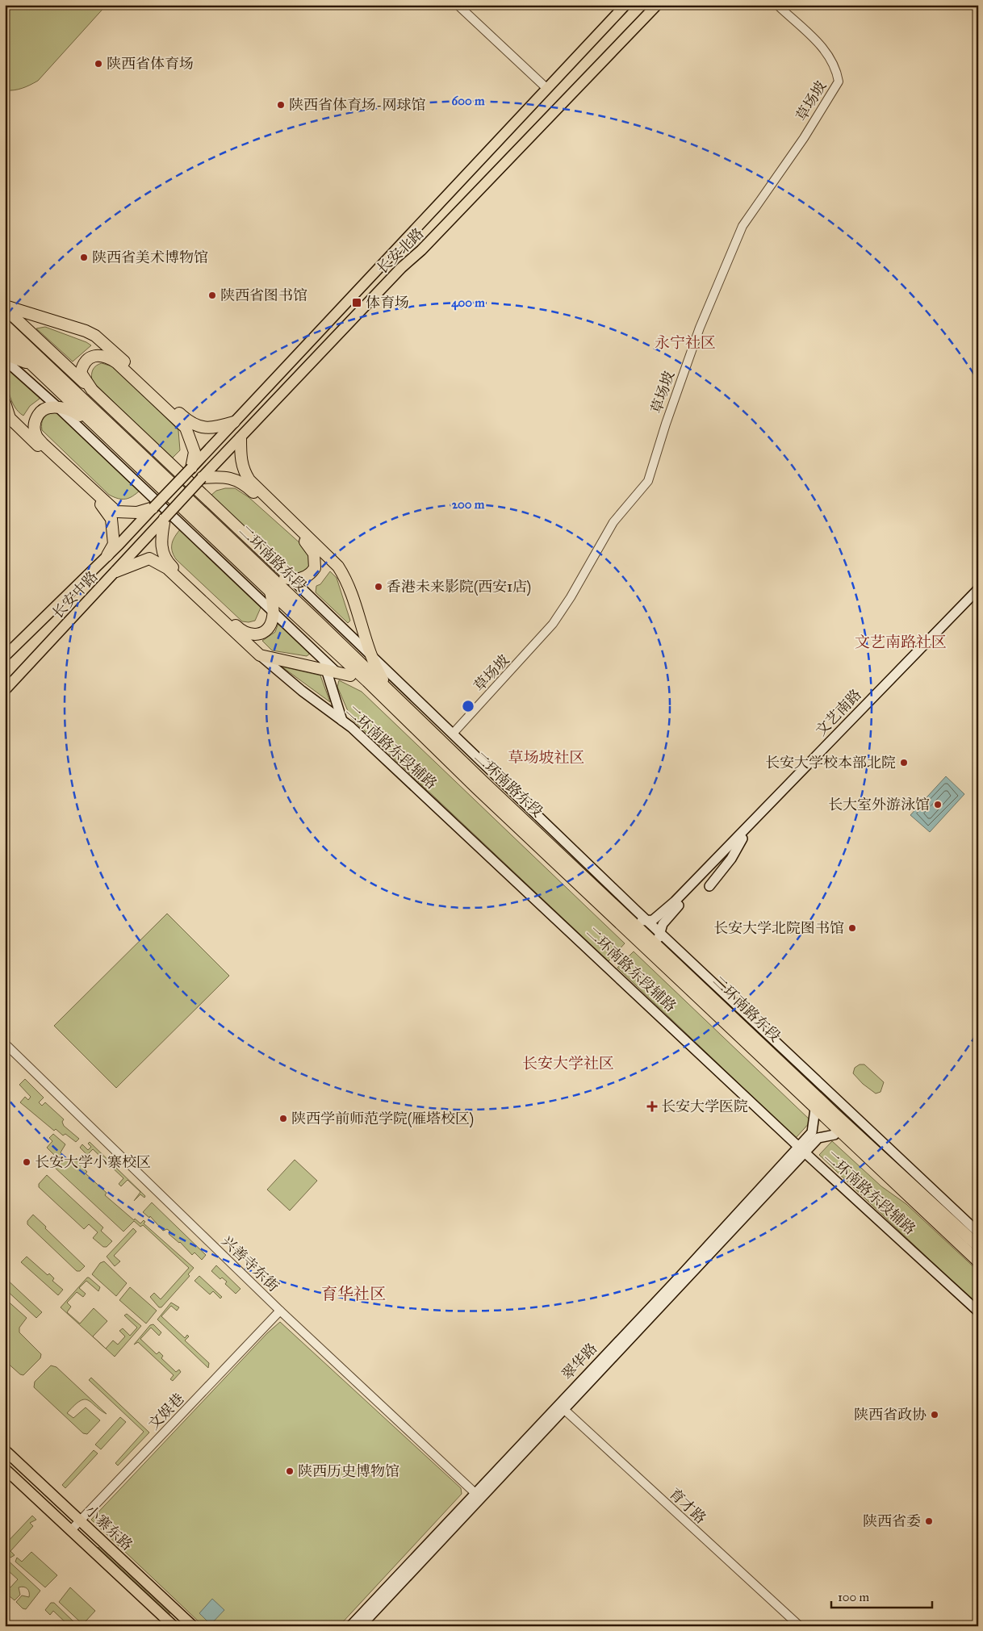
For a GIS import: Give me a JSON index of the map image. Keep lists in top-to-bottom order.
{
  "streets": {
    "highway": ["二环南路东段"],
    "main road": [
      "长安北路",
      "长安中路",
      "文艺南路",
      "二环南路东段辅路",
      "翠华路",
      "小寨东路"
    ],
    "street": [
      "草场坡",
      "兴善寺东街",
      "文娱巷",
      "育才路"
    ]
  },
  "crossings": [
    ["长安北路", "长安中路"],
    ["二环南路东段", "翠华路"],
    ["二环南路东段辅路", "翠华路"],
    ["兴善寺东街", "翠华路"],
    ["兴善寺东街", "文娱巷"],
    ["翠华路", "育才路"],
    ["文娱巷", "小寨东路"]
  ],
  "districts": [
    "永宁社区",
    "文艺南路社区",
    "草场坡社区",
    "长安大学社区",
    "育华社区"
  ],
  "places": {
    "other": [
      "陕西省体育场",
      "陕西省体育场-网球馆",
      "陕西省美术博物馆",
      "陕西省图书馆",
      "香港未来影院(西安1店)",
      "长安大学校本部北院",
      "长大室外游泳馆",
      "长安大学北院图书馆",
      "陕西学前师范学院(雁塔校区)",
      "长安大学小寨校区",
      "陕西省政协",
      "陕西历史博物馆",
      "陕西省委"
    ],
    "transit": ["体育场"],
    "health": ["长安大学医院"]
  },
  "scale_bar": "100 m",
  "rings": ["600 m", "400 m", "200 m"]
}
